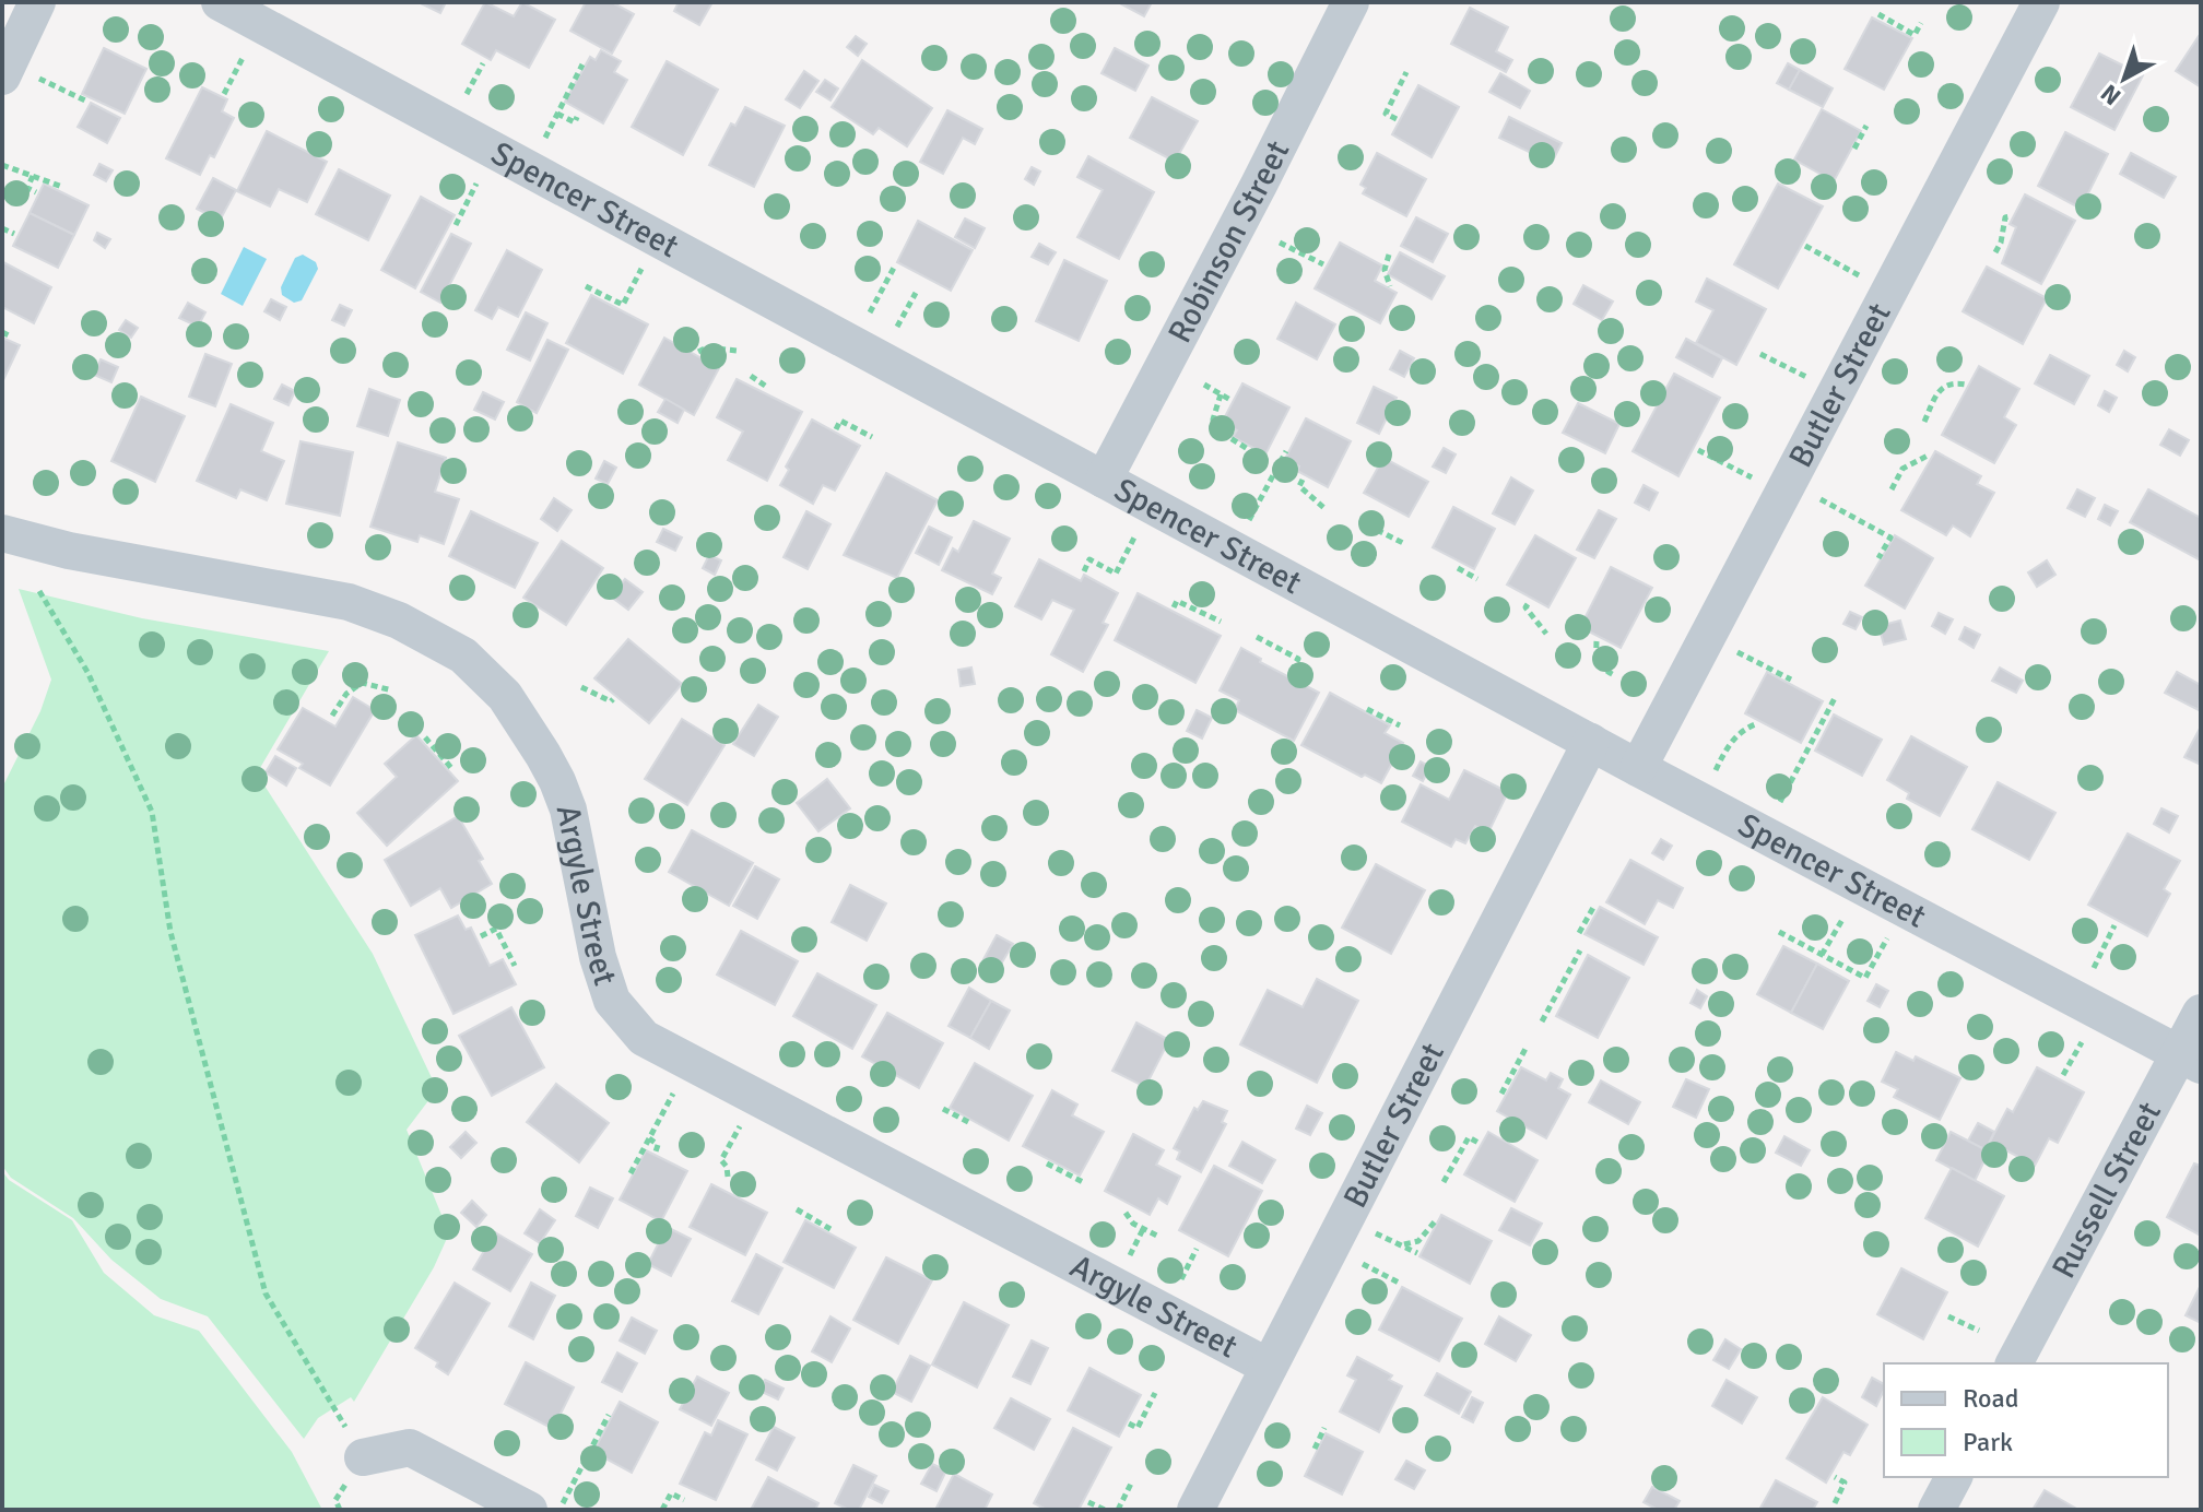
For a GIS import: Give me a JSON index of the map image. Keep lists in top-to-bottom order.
{
  "streets": {
    "street": [
      "Spencer Street",
      "Robinson Street",
      "Butler Street",
      "Argyle Street",
      "Russell Street"
    ]
  },
  "crossings": [
    ["Spencer Street", "Robinson Street"],
    ["Spencer Street", "Butler Street"],
    ["Spencer Street", "Russell Street"],
    ["Butler Street", "Argyle Street"]
  ],
  "legend": ["Road", "Park"],
  "north": "bottom left"
}
